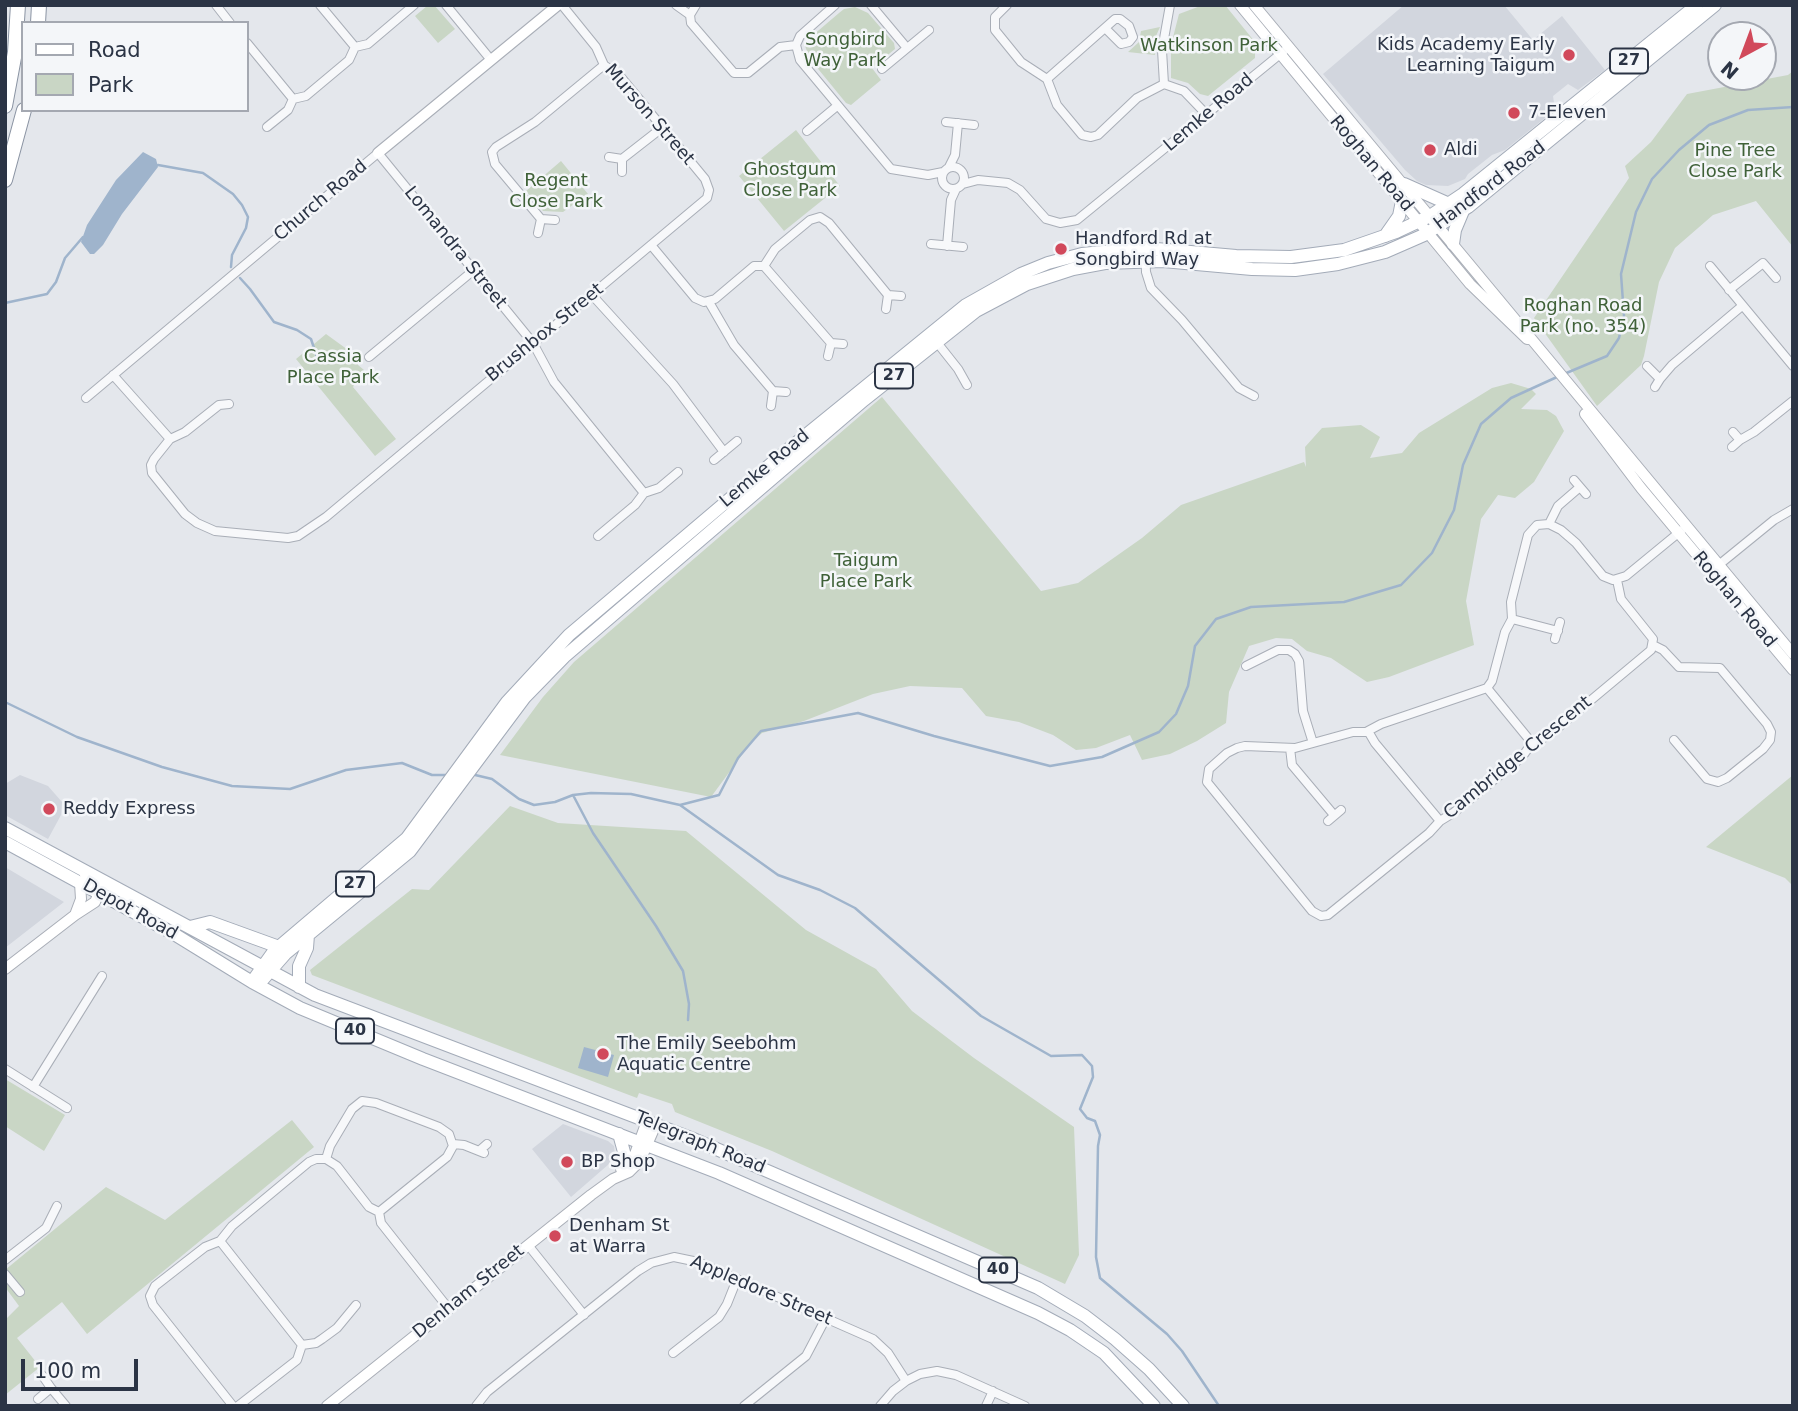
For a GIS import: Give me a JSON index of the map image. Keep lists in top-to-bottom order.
{
  "streets": {
    "main road": [
      "27",
      "Lemke Road",
      "Roghan Road",
      "Handford Road",
      "Church Road",
      "Depot Road",
      "40",
      "Telegraph Road",
      "Denham Street"
    ],
    "street": [
      "Murson Street",
      "Lomandra Street",
      "Brushbox Street",
      "Cambridge Crescent",
      "Appledore Street"
    ]
  },
  "crossings": [
    ["Lemke Road", "Roghan Road"],
    ["Lemke Road", "Handford Road"],
    ["Lemke Road", "Depot Road"],
    ["Lemke Road", "Telegraph Road"],
    ["Murson Street", "Church Road"],
    ["Murson Street", "Brushbox Street"],
    ["Roghan Road", "Handford Road"],
    ["Church Road", "Lomandra Street"],
    ["Lomandra Street", "Brushbox Street"],
    ["Depot Road", "Telegraph Road"],
    ["Telegraph Road", "Denham Street"]
  ],
  "parks": [
    "Songbird Way Park",
    "Watkinson Park",
    "Pine Tree Close Park",
    "Ghostgum Close Park",
    "Regent Close Park",
    "Roghan Road Park (no. 354)",
    "Cassia Place Park",
    "Taigum Place Park"
  ],
  "places": [
    "Kids Academy Early Learning Taigum",
    "7-Eleven",
    "Aldi",
    "Handford Rd at Songbird Way",
    "Reddy Express",
    "The Emily Seebohm Aquatic Centre",
    "BP Shop",
    "Denham St at Warra"
  ],
  "legend": ["Road", "Park"],
  "scale_bar": "100 m",
  "north": "bottom left"
}
